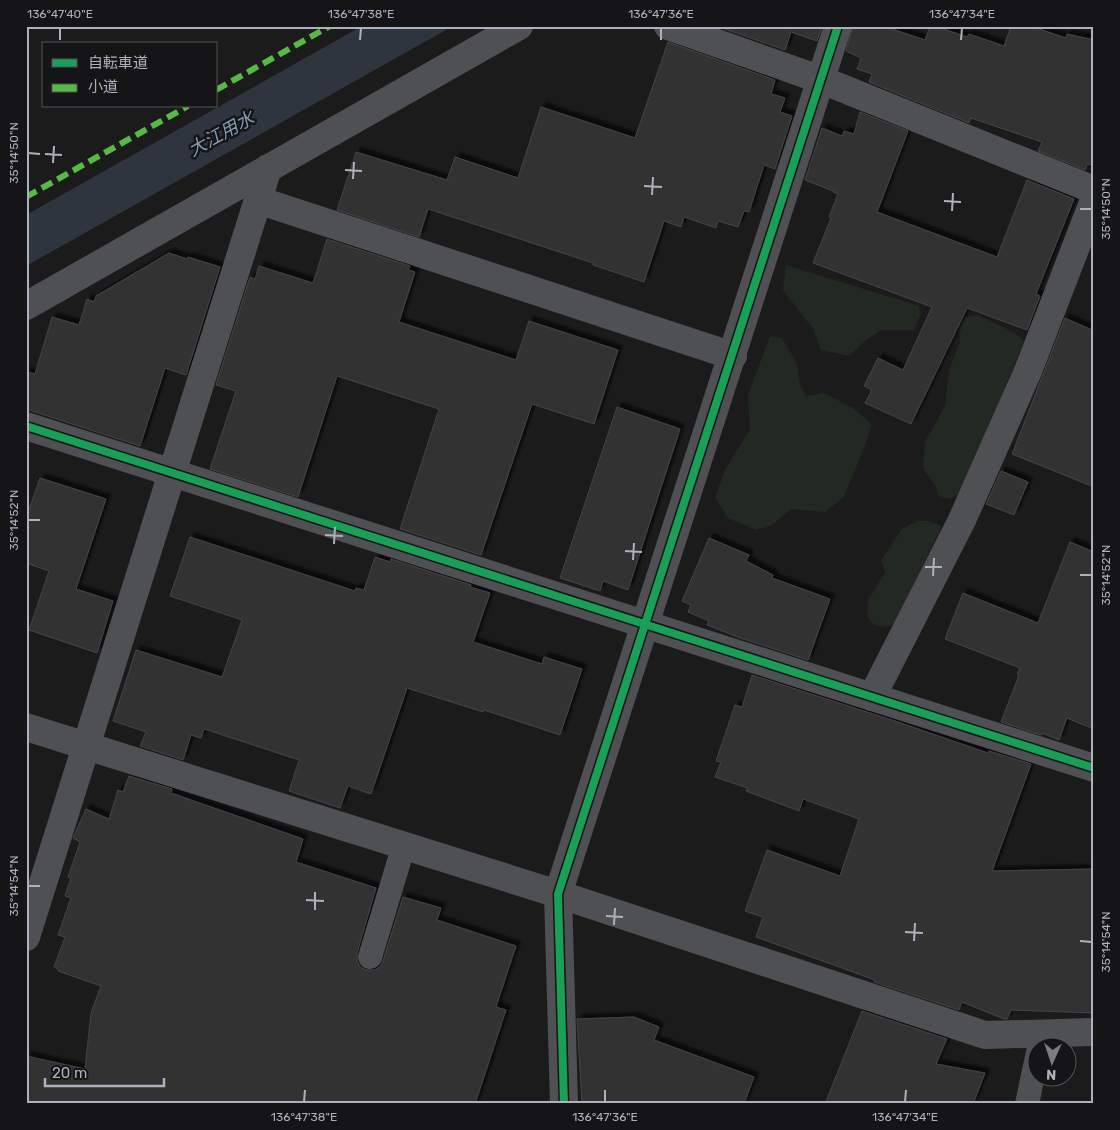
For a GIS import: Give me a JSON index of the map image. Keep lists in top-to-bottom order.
{
  "water": ["大江用水"],
  "legend": ["自転車道", "小道"],
  "scale_bar": "20 m",
  "north": "bottom",
  "coordinates": [
    "136°47'40\"E",
    "136°47'38\"E",
    "136°47'36\"E",
    "136°47'34\"E",
    "35°14'50\"N",
    "35°14'52\"N",
    "35°14'54\"N"
  ]
}
